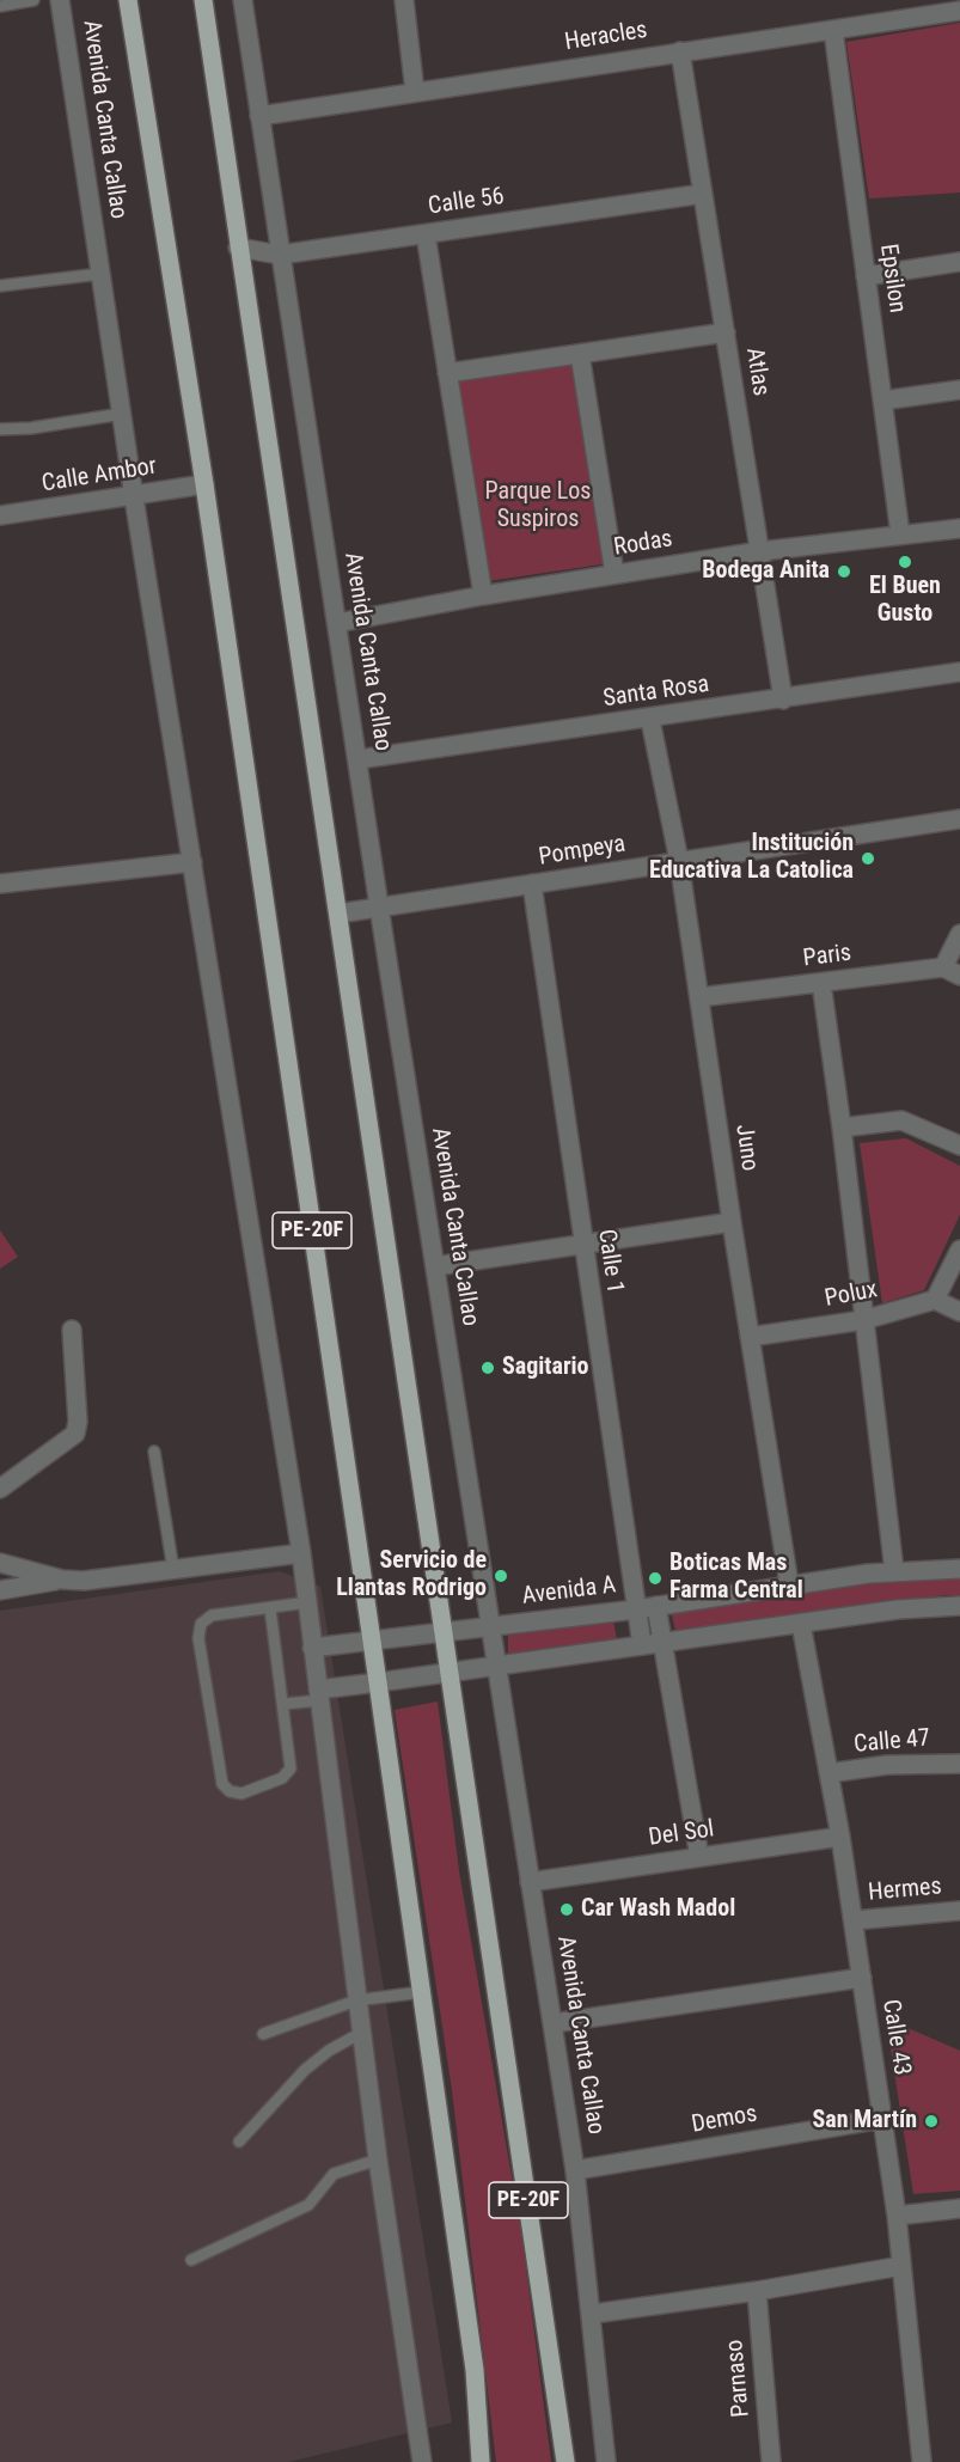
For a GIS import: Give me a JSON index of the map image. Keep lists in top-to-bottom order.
{
  "streets": {
    "main road": ["Avenida Canta Callao", "PE-20F"],
    "street": [
      "Heracles",
      "Calle 56",
      "Epsilon",
      "Atlas",
      "Calle Ambor",
      "Rodas",
      "Santa Rosa",
      "Pompeya",
      "Paris",
      "Juno",
      "Calle 1",
      "Polux",
      "Avenida A",
      "Calle 47",
      "Del Sol",
      "Hermes",
      "Calle 43",
      "Demos",
      "Parnaso"
    ]
  },
  "crossings": [
    ["Heracles", "Avenida Canta Callao"],
    ["Heracles", "Epsilon"],
    ["Heracles", "Atlas"],
    ["Avenida Canta Callao", "Calle 56"],
    ["Avenida Canta Callao", "Calle Ambor"],
    ["Avenida Canta Callao", "Rodas"],
    ["Avenida Canta Callao", "Santa Rosa"],
    ["Avenida Canta Callao", "Pompeya"],
    ["Avenida Canta Callao", "Avenida A"],
    ["Avenida Canta Callao", "Del Sol"],
    ["Avenida Canta Callao", "Demos"],
    ["Calle 56", "Atlas"],
    ["Calle 56", "PE-20F"],
    ["Epsilon", "Rodas"],
    ["Atlas", "Rodas"],
    ["Atlas", "Santa Rosa"],
    ["Santa Rosa", "Juno"],
    ["Pompeya", "Juno"],
    ["Pompeya", "PE-20F"],
    ["Pompeya", "Calle 1"],
    ["Paris", "Juno"],
    ["Juno", "Polux"],
    ["Juno", "Avenida A"],
    ["PE-20F", "Avenida A"],
    ["Calle 1", "Avenida A"],
    ["Calle 47", "Calle 43"],
    ["Del Sol", "Calle 43"],
    ["Hermes", "Calle 43"],
    ["Calle 43", "Demos"]
  ],
  "parks": ["Parque Los Suspiros"],
  "places": [
    "El Buen Gusto",
    "Bodega Anita",
    "Institución Educativa La Catolica",
    "Sagitario",
    "Servicio de Llantas Rodrigo",
    "Boticas Mas Farma Central",
    "Car Wash Madol",
    "San Martín"
  ]
}
